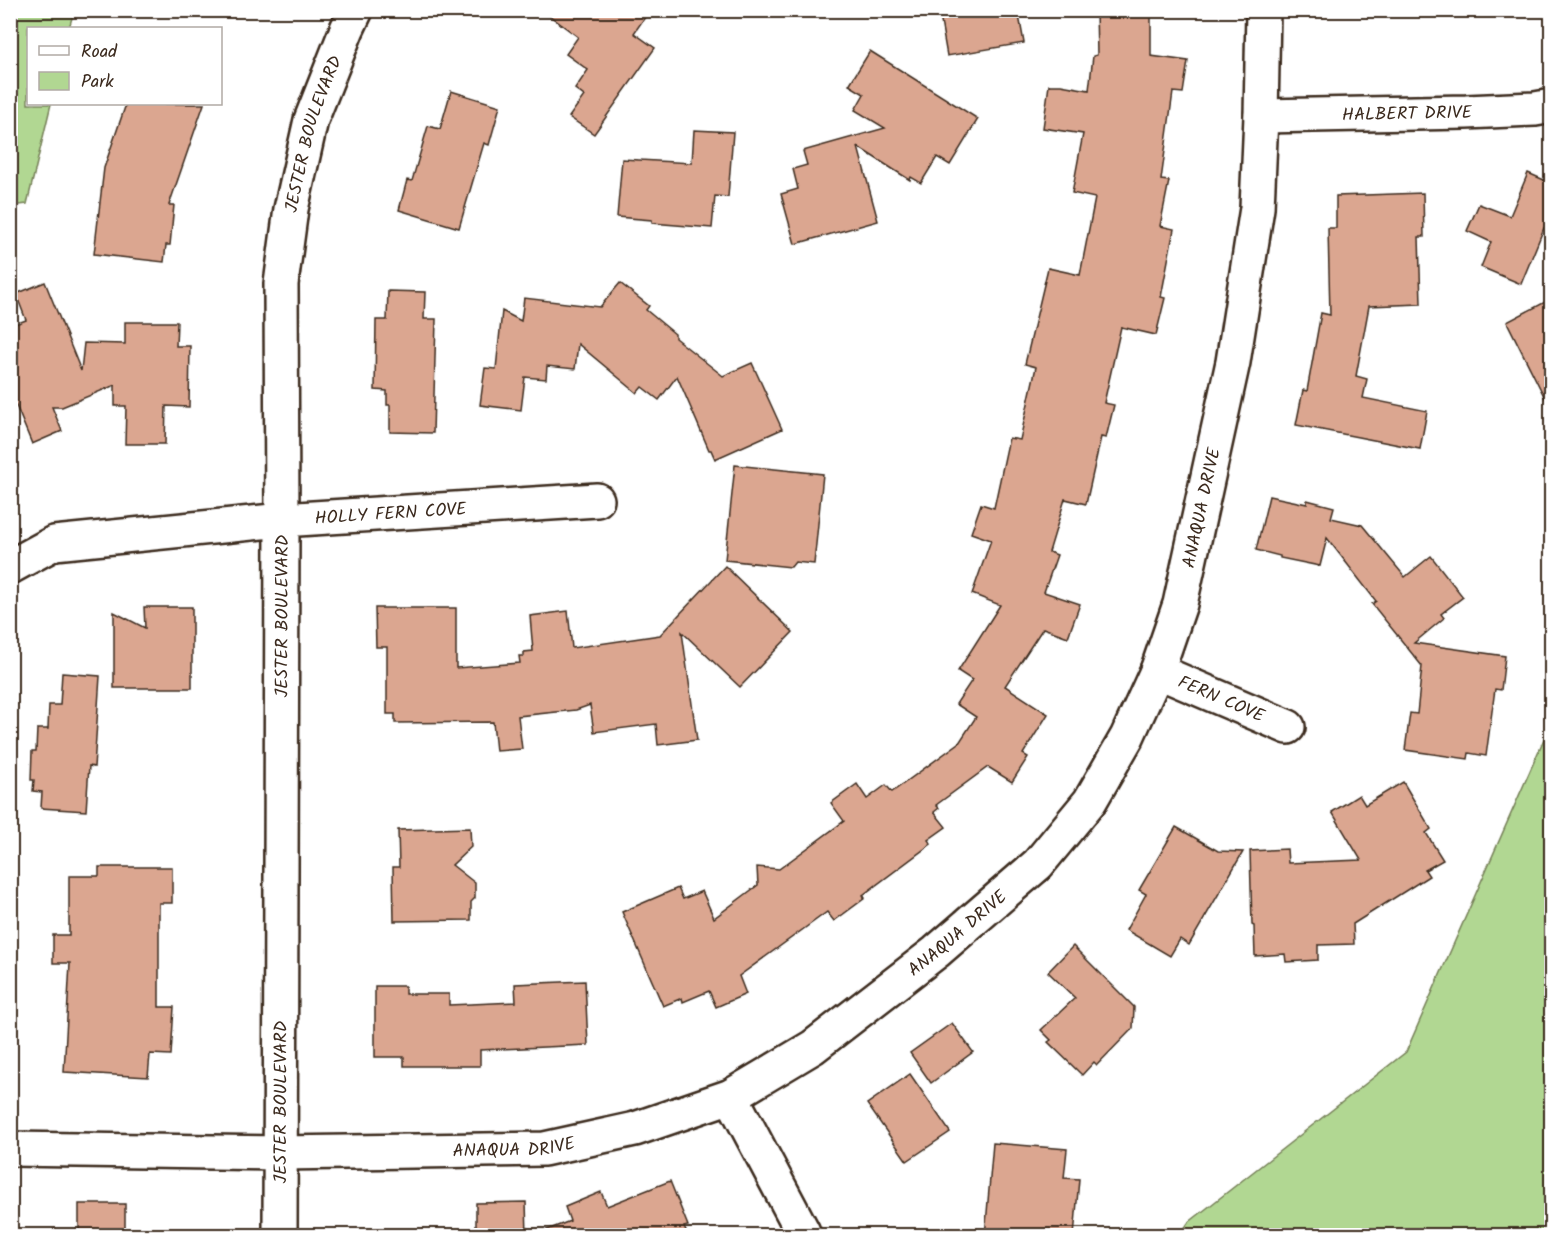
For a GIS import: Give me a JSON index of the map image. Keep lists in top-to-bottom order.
{
  "streets": {
    "street": [
      "HALBERT DRIVE",
      "JESTER BOULEVARD",
      "ANAQUA DRIVE",
      "HOLLY FERN COVE",
      "FERN COVE"
    ]
  },
  "crossings": [
    ["HALBERT DRIVE", "ANAQUA DRIVE"],
    ["JESTER BOULEVARD", "ANAQUA DRIVE"],
    ["JESTER BOULEVARD", "HOLLY FERN COVE"],
    ["ANAQUA DRIVE", "FERN COVE"]
  ],
  "legend": ["Road", "Park"]
}
